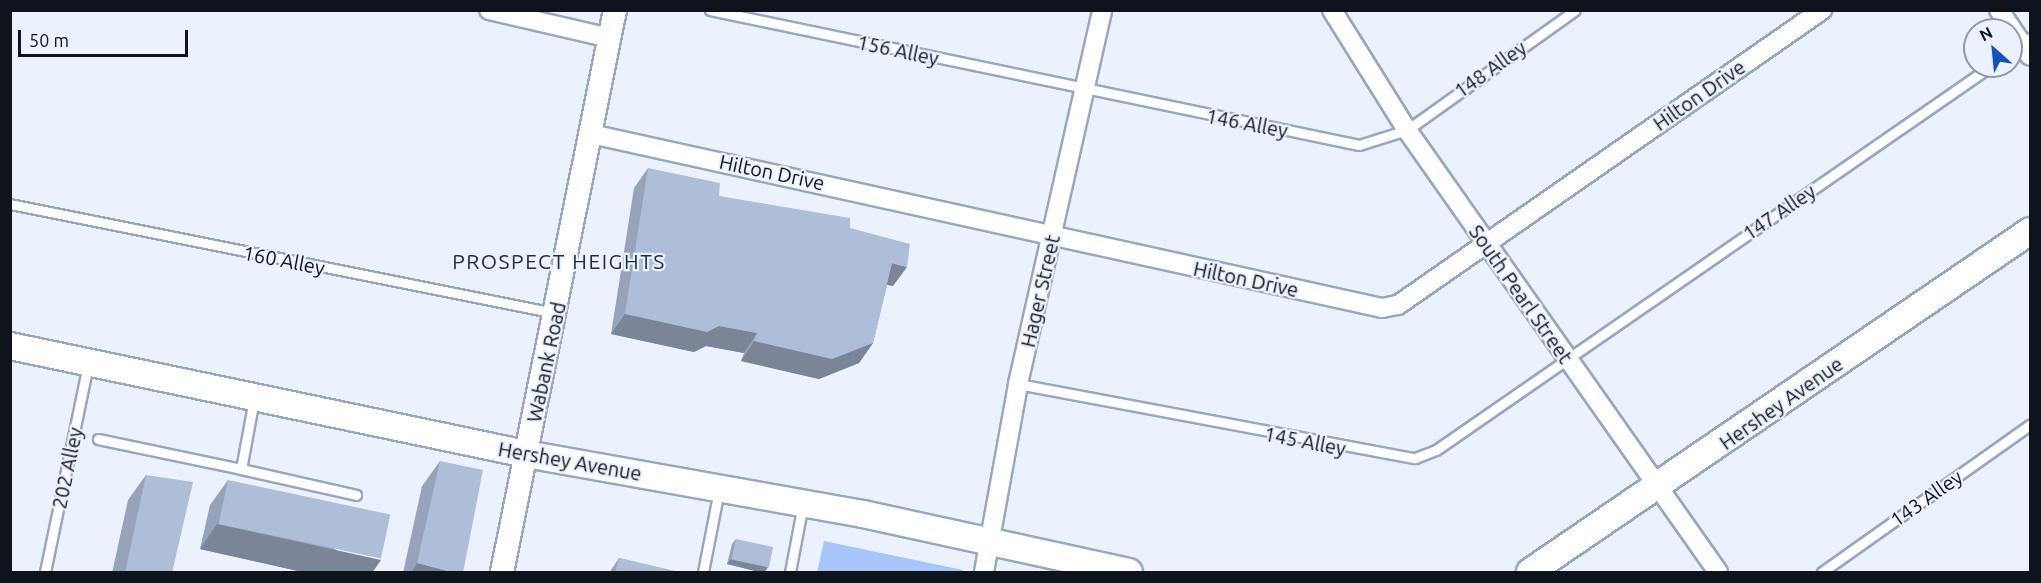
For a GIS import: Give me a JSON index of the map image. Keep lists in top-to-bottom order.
{
  "streets": {
    "main road": ["Hershey Avenue"],
    "street": [
      "Hilton Drive",
      "Hager Street",
      "South Pearl Street",
      "Wabank Road"
    ],
    "lane": [
      "156 Alley",
      "148 Alley",
      "146 Alley",
      "147 Alley",
      "160 Alley",
      "145 Alley",
      "202 Alley",
      "143 Alley"
    ]
  },
  "crossings": [
    ["156 Alley", "146 Alley"],
    ["156 Alley", "Hager Street"],
    ["148 Alley", "146 Alley"],
    ["148 Alley", "South Pearl Street"],
    ["Hilton Drive", "Hager Street"],
    ["Hilton Drive", "South Pearl Street"],
    ["Hilton Drive", "Wabank Road"],
    ["146 Alley", "Hager Street"],
    ["146 Alley", "South Pearl Street"],
    ["147 Alley", "South Pearl Street"],
    ["147 Alley", "145 Alley"],
    ["160 Alley", "Wabank Road"],
    ["Hager Street", "Hershey Avenue"],
    ["Hager Street", "145 Alley"],
    ["South Pearl Street", "Hershey Avenue"],
    ["South Pearl Street", "145 Alley"],
    ["Wabank Road", "Hershey Avenue"],
    ["Hershey Avenue", "202 Alley"]
  ],
  "districts": ["PROSPECT HEIGHTS"],
  "scale_bar": "50 m",
  "north": "top left"
}
